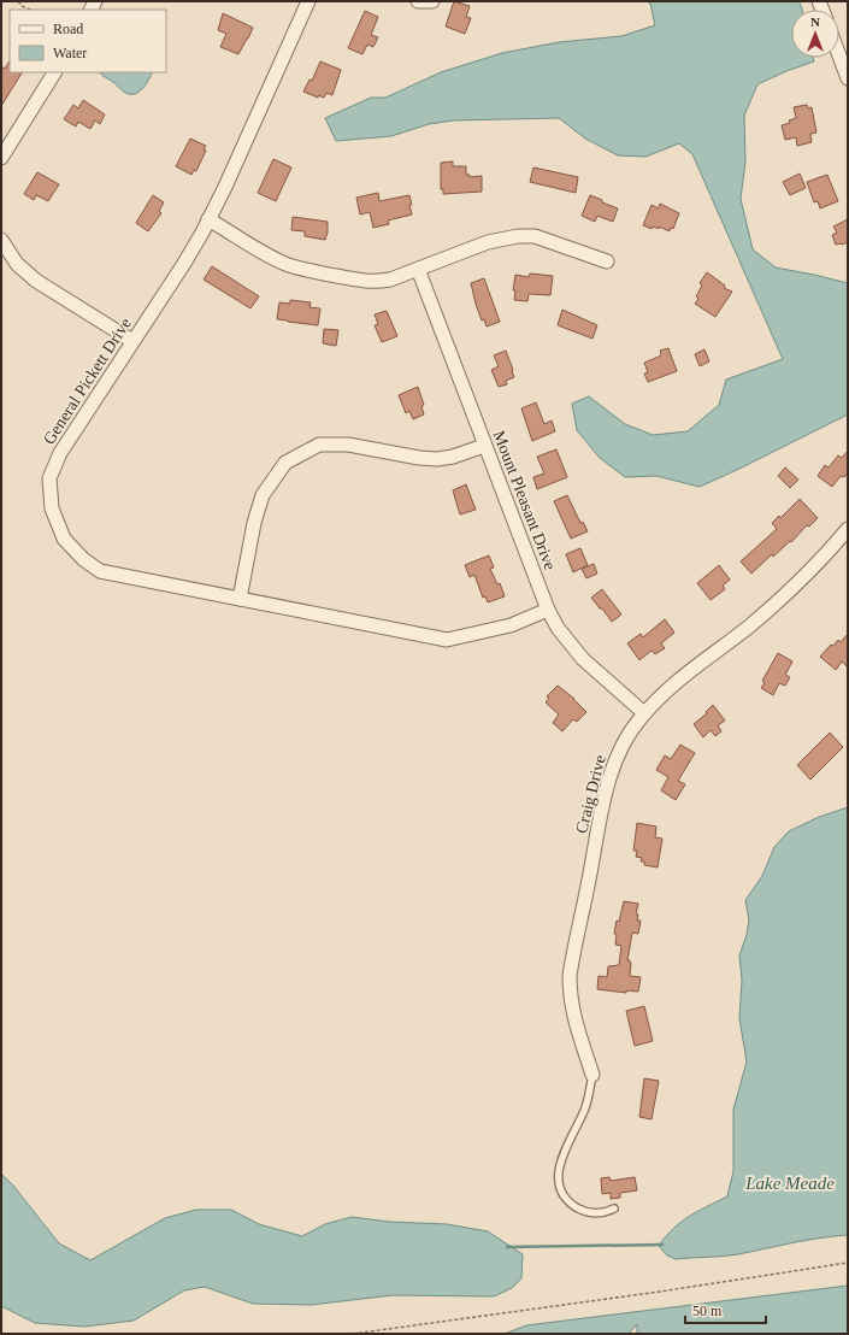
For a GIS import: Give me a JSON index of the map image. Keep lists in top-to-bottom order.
{
  "streets": {
    "street": ["General Pickett Drive", "Mount Pleasant Drive", "Craig Drive"]
  },
  "crossings": [
    ["General Pickett Drive", "Mount Pleasant Drive"],
    ["Mount Pleasant Drive", "Craig Drive"]
  ],
  "water": ["Lake Meade"],
  "legend": ["Road", "Water"],
  "scale_bar": "50 m",
  "north": "top"
}
